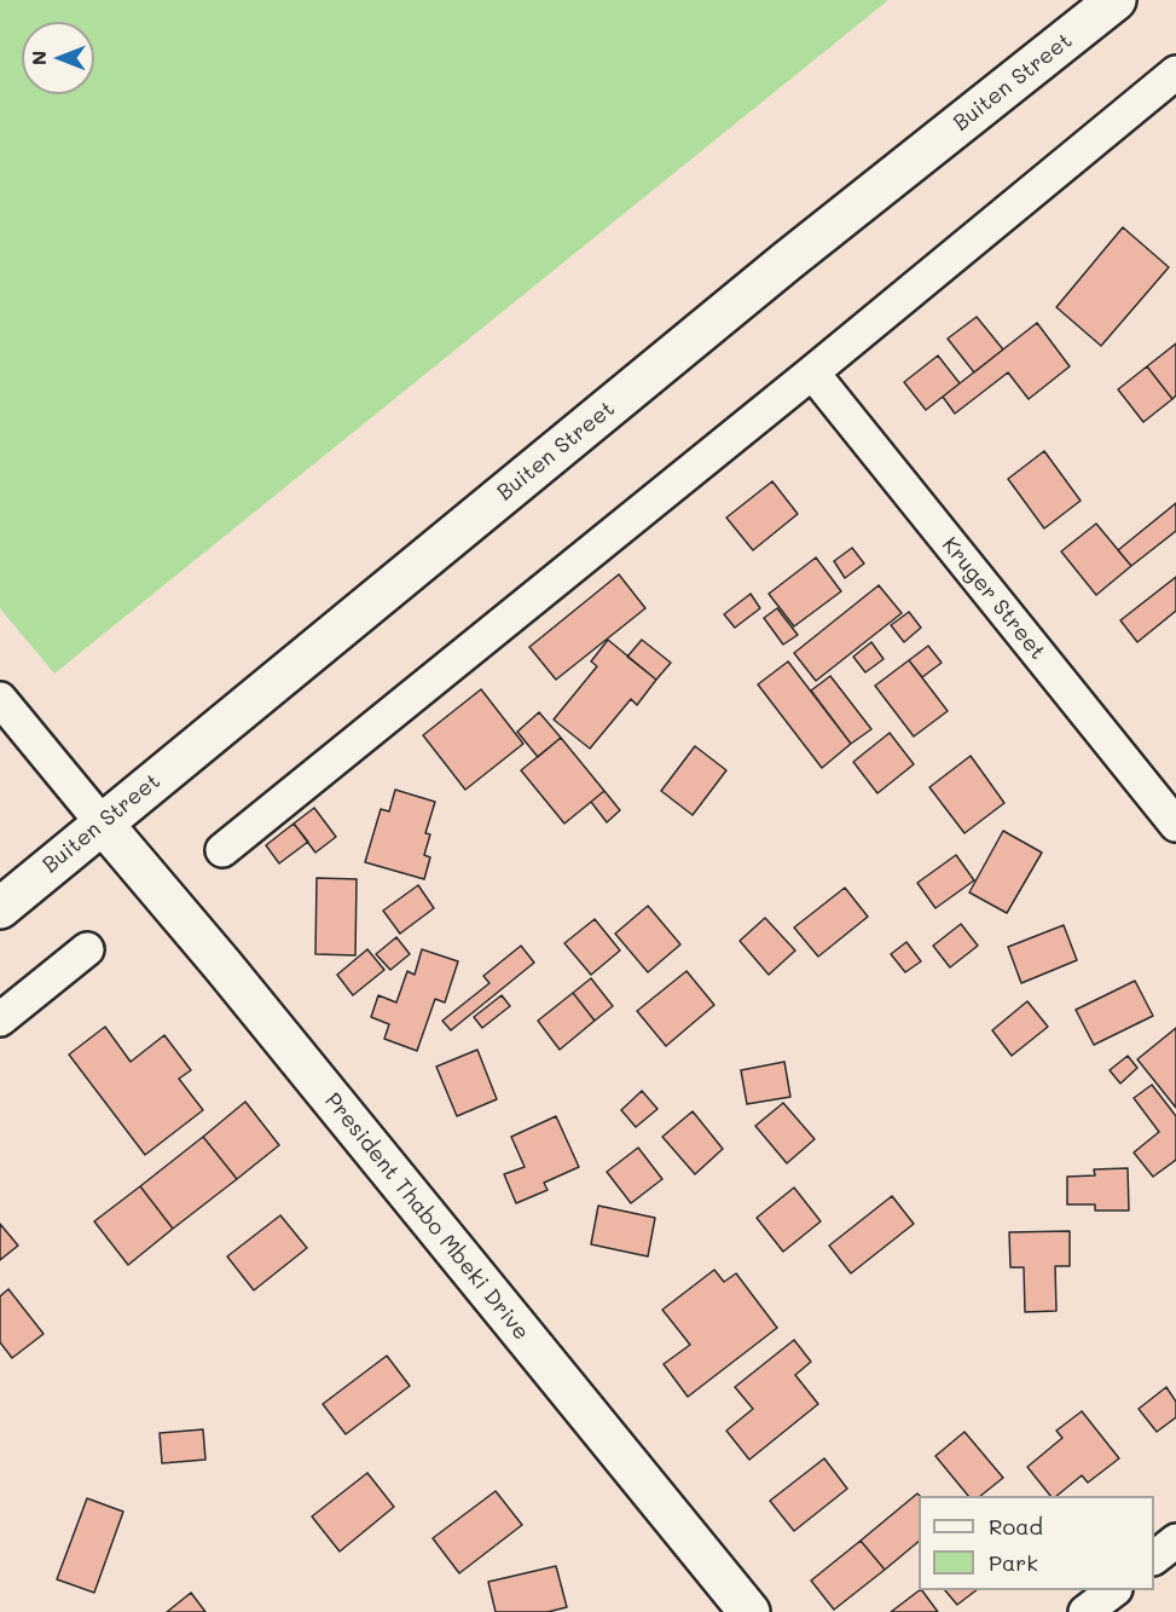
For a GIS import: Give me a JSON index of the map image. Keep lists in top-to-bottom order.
{
  "streets": {
    "street": ["Buiten Street", "Kruger Street", "President Thabo Mbeki Drive"]
  },
  "crossings": [
    ["Buiten Street", "President Thabo Mbeki Drive"]
  ],
  "legend": ["Road", "Park"],
  "north": "left"
}
